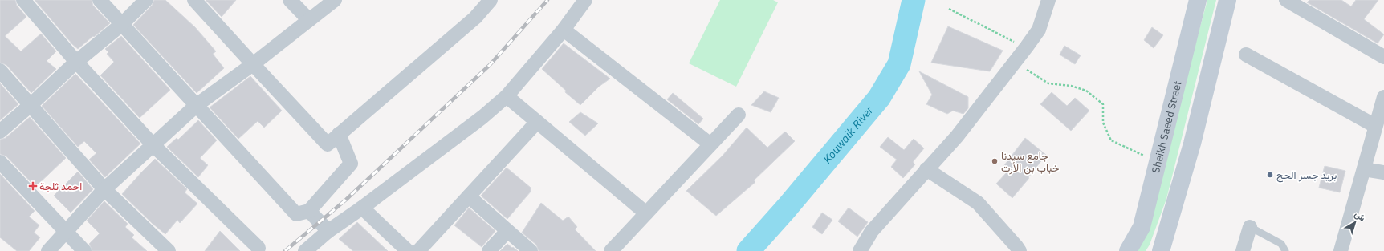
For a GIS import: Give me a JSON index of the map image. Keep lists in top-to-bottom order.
{
  "streets": {
    "main road": ["Sheikh Saeed Street"]
  },
  "water": ["Kouwaik River"],
  "places": {
    "other": ["جامع سيدنا خباب بن الأرت", "بريد جسر الحج"],
    "health": ["احمد ثلجة"]
  },
  "north": "top right"
}
